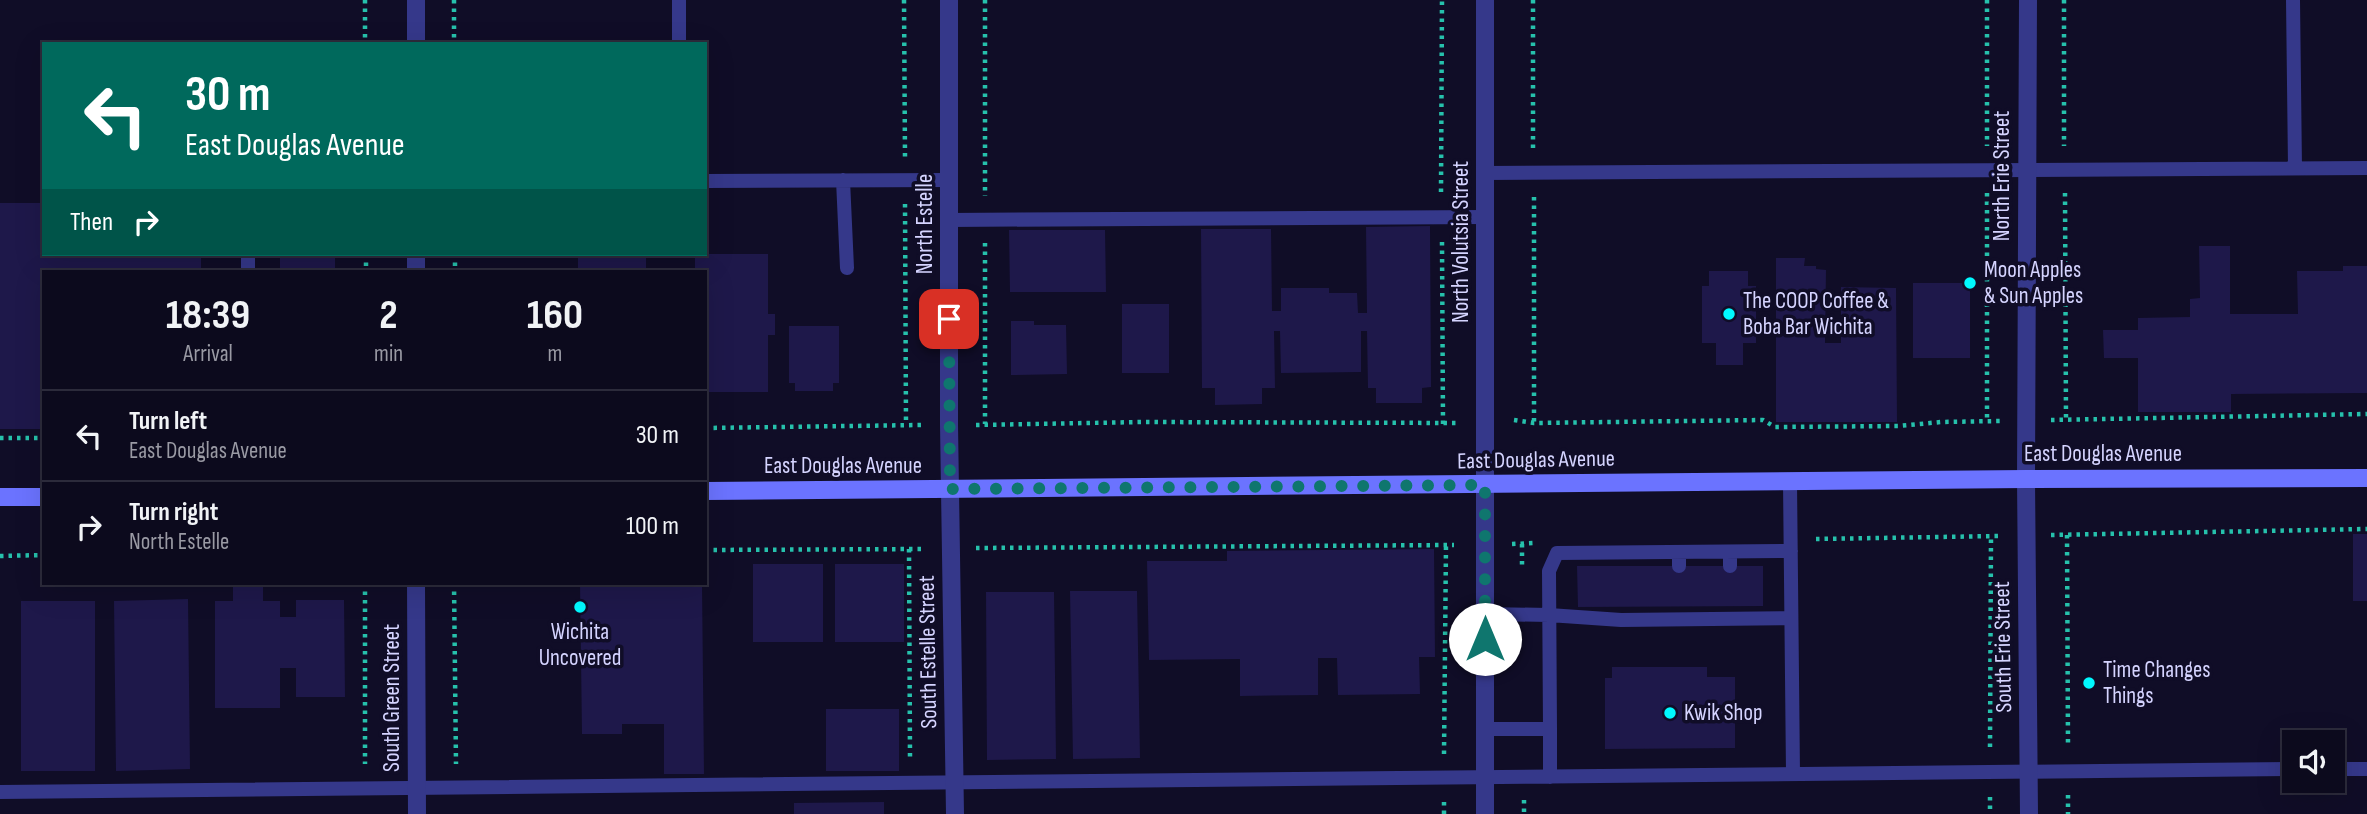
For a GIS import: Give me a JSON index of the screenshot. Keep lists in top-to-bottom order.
{
  "streets": {
    "main road": ["East Douglas Avenue"],
    "street": [
      "North Erie Street",
      "North Estelle",
      "North Volutsia Street",
      "South Erie Street",
      "South Estelle Street",
      "South Green Street"
    ]
  },
  "crossings": [
    ["North Erie Street", "East Douglas Avenue"],
    ["North Erie Street", "South Erie Street"],
    ["North Estelle", "East Douglas Avenue"],
    ["North Estelle", "South Estelle Street"],
    ["North Volutsia Street", "East Douglas Avenue"],
    ["East Douglas Avenue", "South Erie Street"],
    ["East Douglas Avenue", "South Estelle Street"]
  ],
  "places": [
    "Moon Apples & Sun Apples",
    "The COOP Coffee & Boba Bar Wichita",
    "Wichita Uncovered",
    "Time Changes Things",
    "Kwik Shop"
  ],
  "page": {
    "turn": ["30 m", "East Douglas Avenue"],
    "then": "Then",
    "eta": [
      "18:39",
      "Arrival",
      "2",
      "min",
      "160",
      "m"
    ],
    "list": [
      {
        "name": "Turn left",
        "note": "East Douglas Avenue",
        "value": "30 m"
      },
      {
        "name": "Turn right",
        "note": "North Estelle",
        "value": "100 m"
      }
    ]
  }
}
